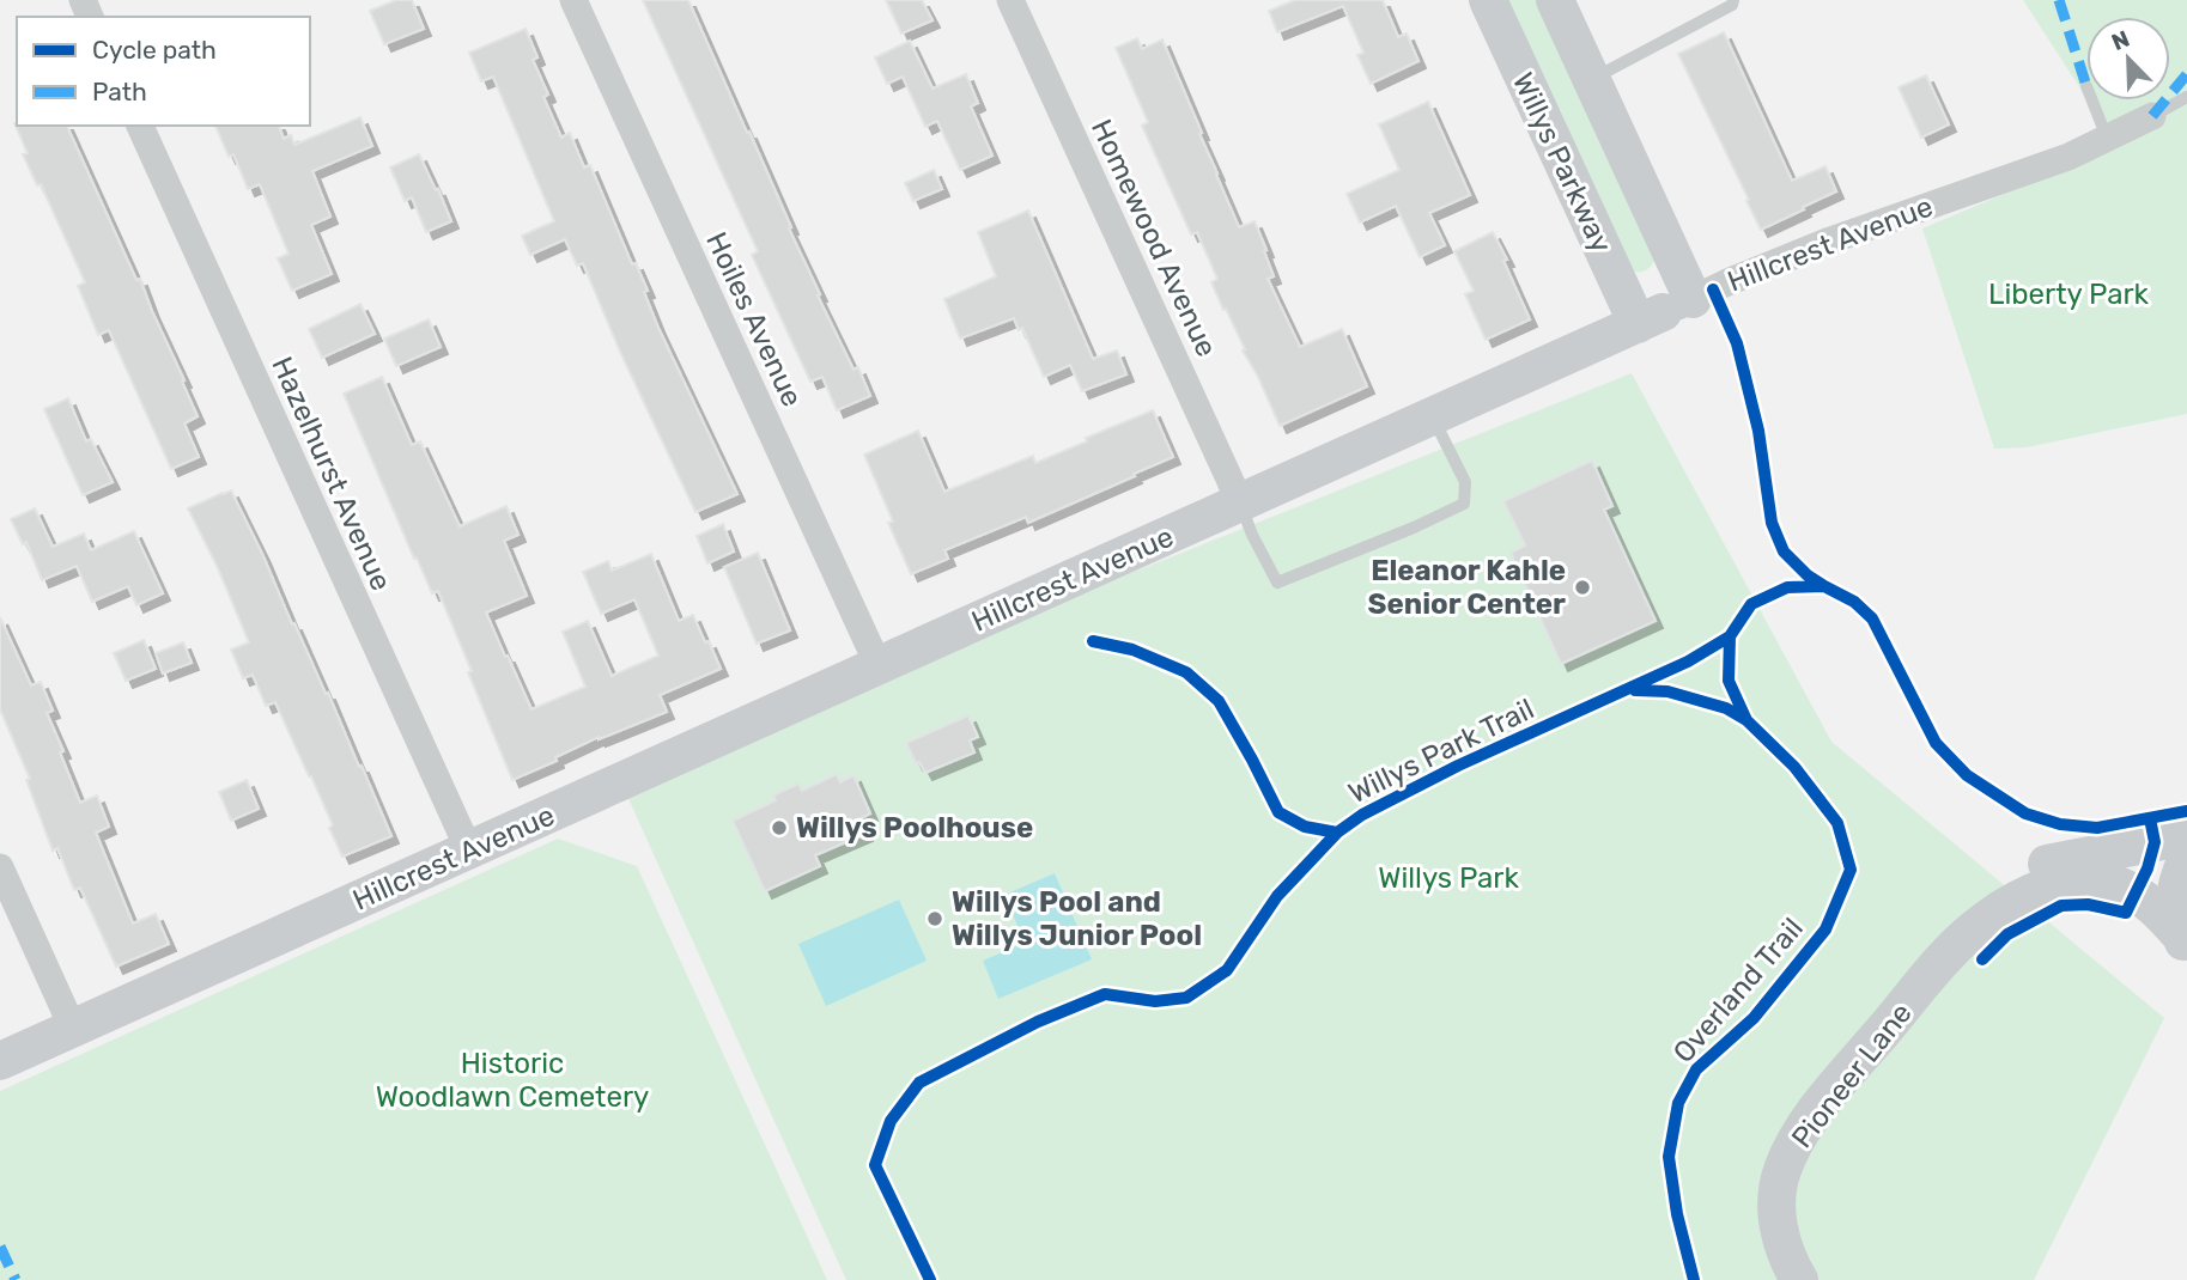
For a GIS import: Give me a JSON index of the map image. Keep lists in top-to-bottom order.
{
  "streets": {
    "street": [
      "Willys Parkway",
      "Homewood Avenue",
      "Hillcrest Avenue",
      "Hoiles Avenue",
      "Hazelhurst Avenue",
      "Pioneer Lane"
    ],
    "cycle path": ["Willys Park Trail", "Overland Trail"]
  },
  "crossings": [
    ["Willys Parkway", "Hillcrest Avenue"],
    ["Homewood Avenue", "Hillcrest Avenue"],
    ["Hillcrest Avenue", "Hoiles Avenue"],
    ["Hillcrest Avenue", "Hazelhurst Avenue"]
  ],
  "parks": ["Liberty Park", "Willys Park", "Historic Woodlawn Cemetery"],
  "places": ["Eleanor Kahle Senior Center", "Willys Poolhouse", "Willys Pool and Willys Junior Pool"],
  "legend": ["Cycle path", "Path"],
  "north": "top left"
}
